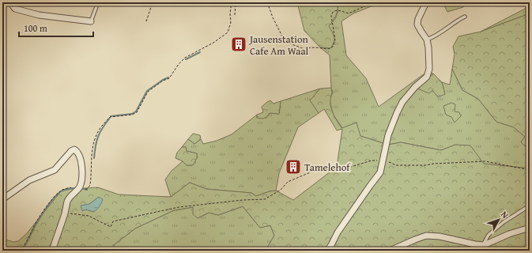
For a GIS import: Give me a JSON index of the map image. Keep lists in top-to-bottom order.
{
  "places": {
    "building": ["Jausenstation Cafe Am Waal", "Tamelehof"]
  },
  "scale_bar": "100 m",
  "north": "top right"
}
